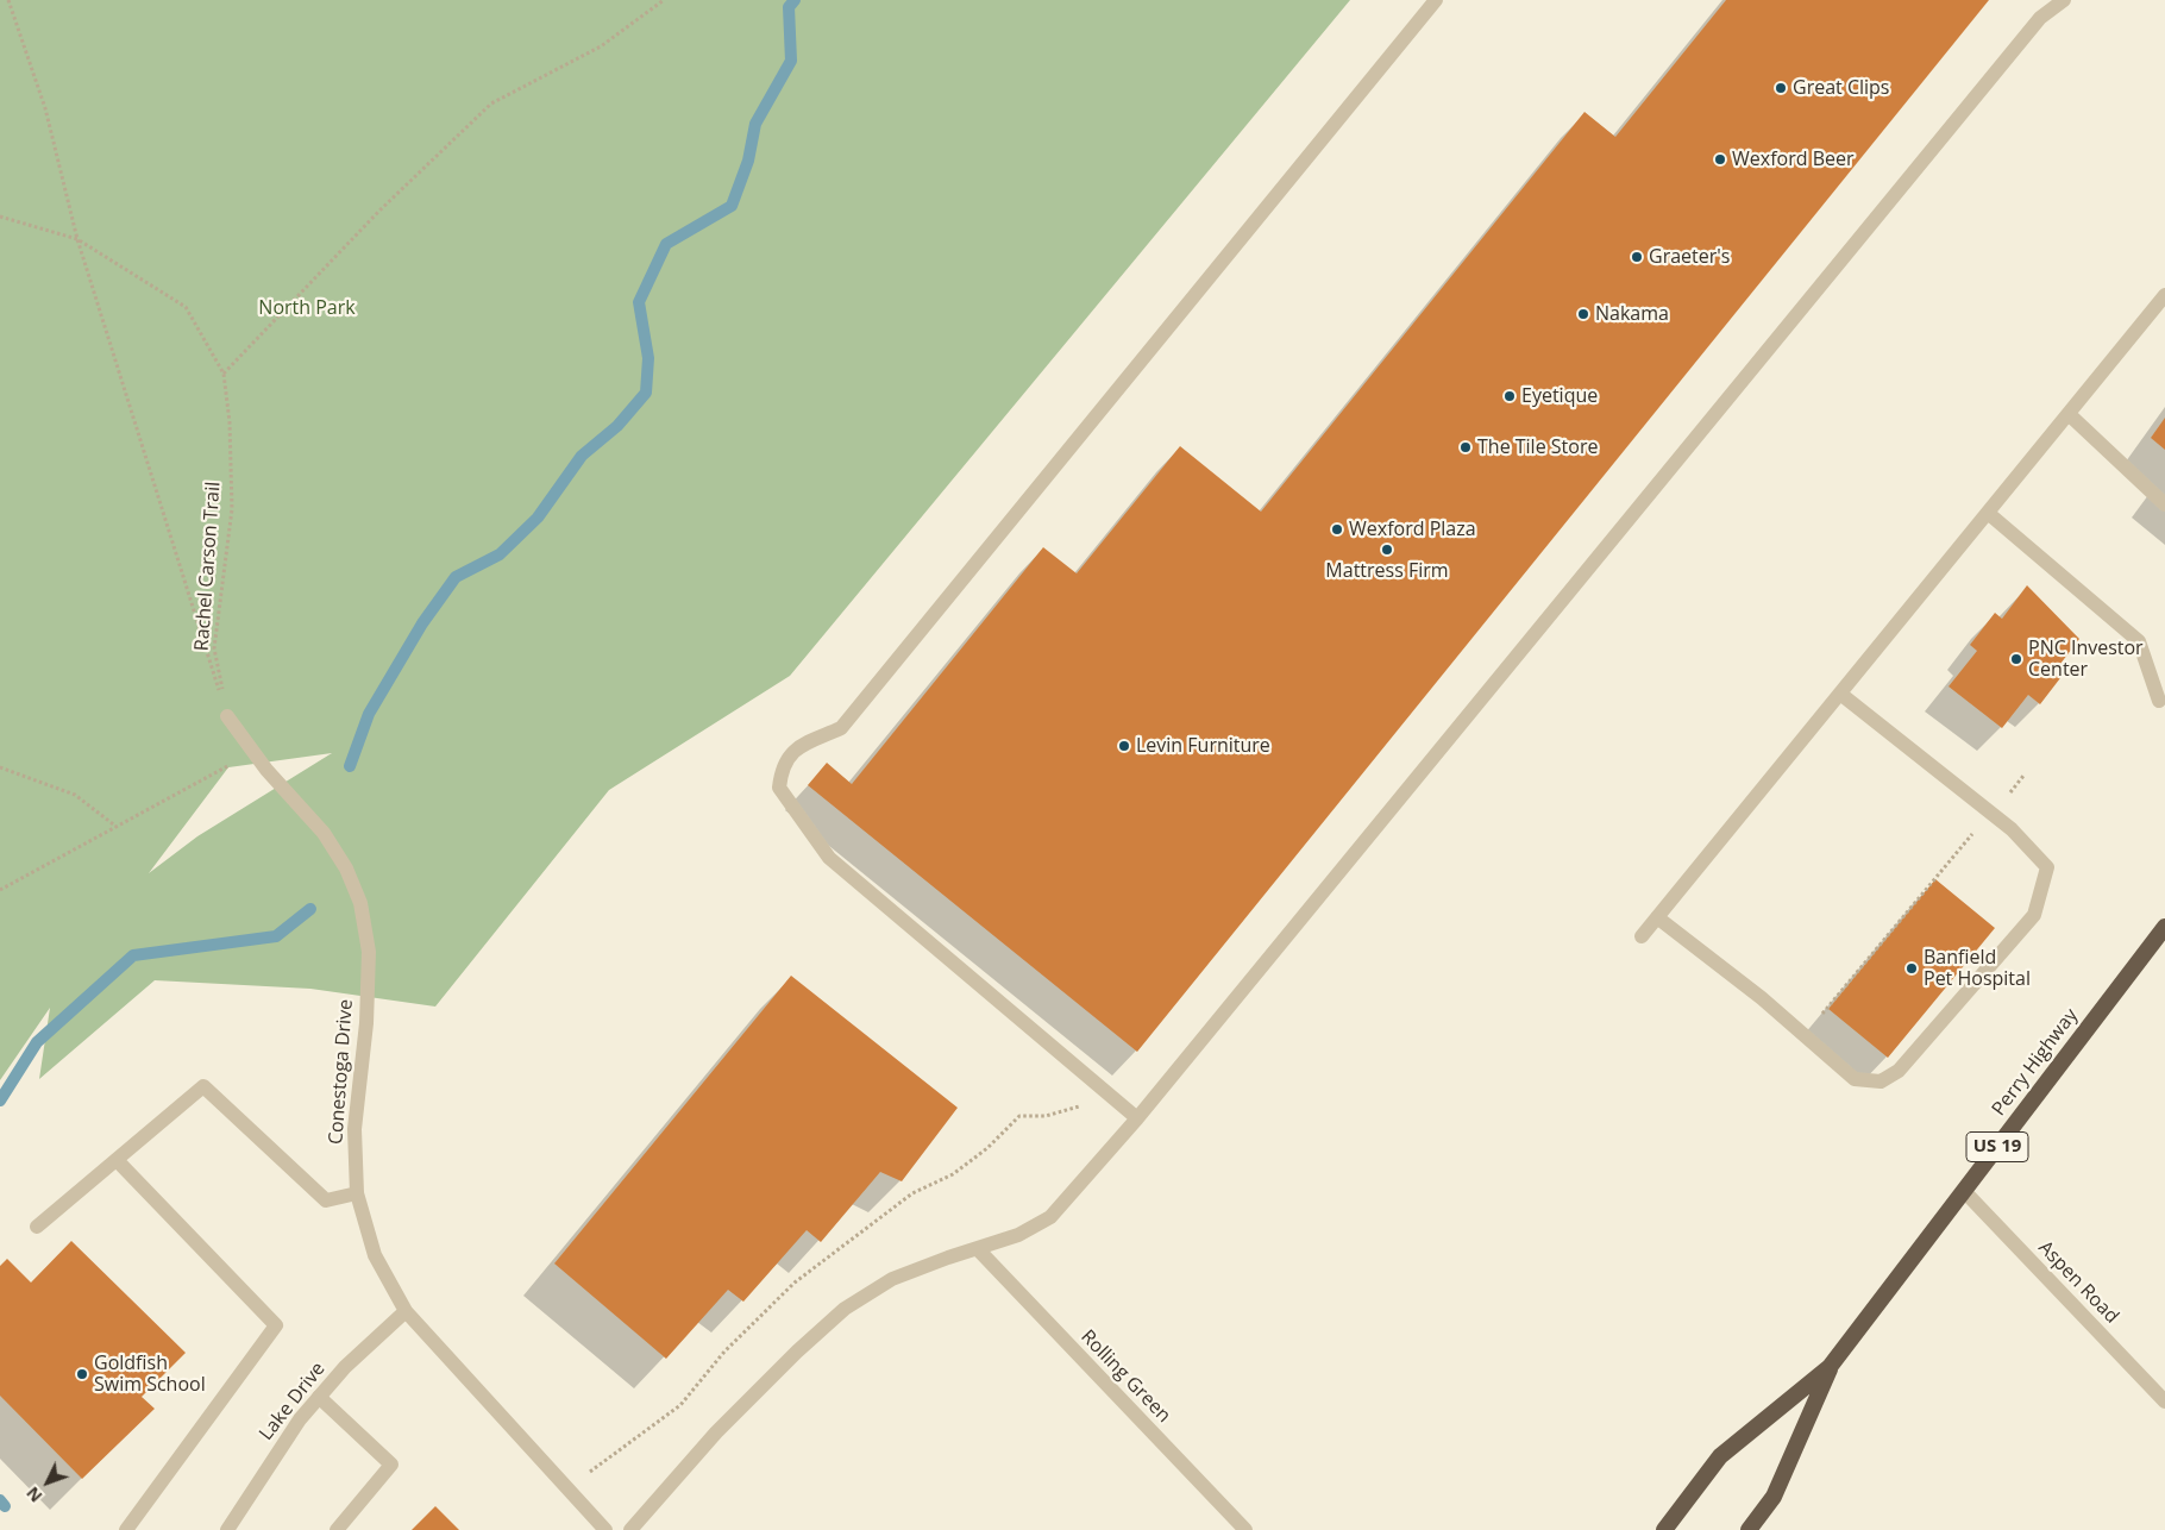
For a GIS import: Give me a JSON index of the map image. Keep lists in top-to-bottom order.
{
  "streets": {
    "highway": ["Perry Highway", "US 19"],
    "street": [
      "Conestoga Drive",
      "Aspen Road",
      "Rolling Green",
      "Lake Drive"
    ],
    "path": ["Rachel Carson Trail"]
  },
  "crossings": [
    ["Rachel Carson Trail", "Conestoga Drive"],
    ["Perry Highway", "Aspen Road"],
    ["Conestoga Drive", "Lake Drive"]
  ],
  "parks": ["North Park"],
  "places": [
    "Great Clips",
    "Wexford Beer",
    "Graeter's",
    "Nakama",
    "Eyetique",
    "The Tile Store",
    "Wexford Plaza",
    "Mattress Firm",
    "PNC Investor Center",
    "Levin Furniture",
    "Banfield Pet Hospital",
    "Goldfish Swim School"
  ],
  "north": "bottom left"
}
